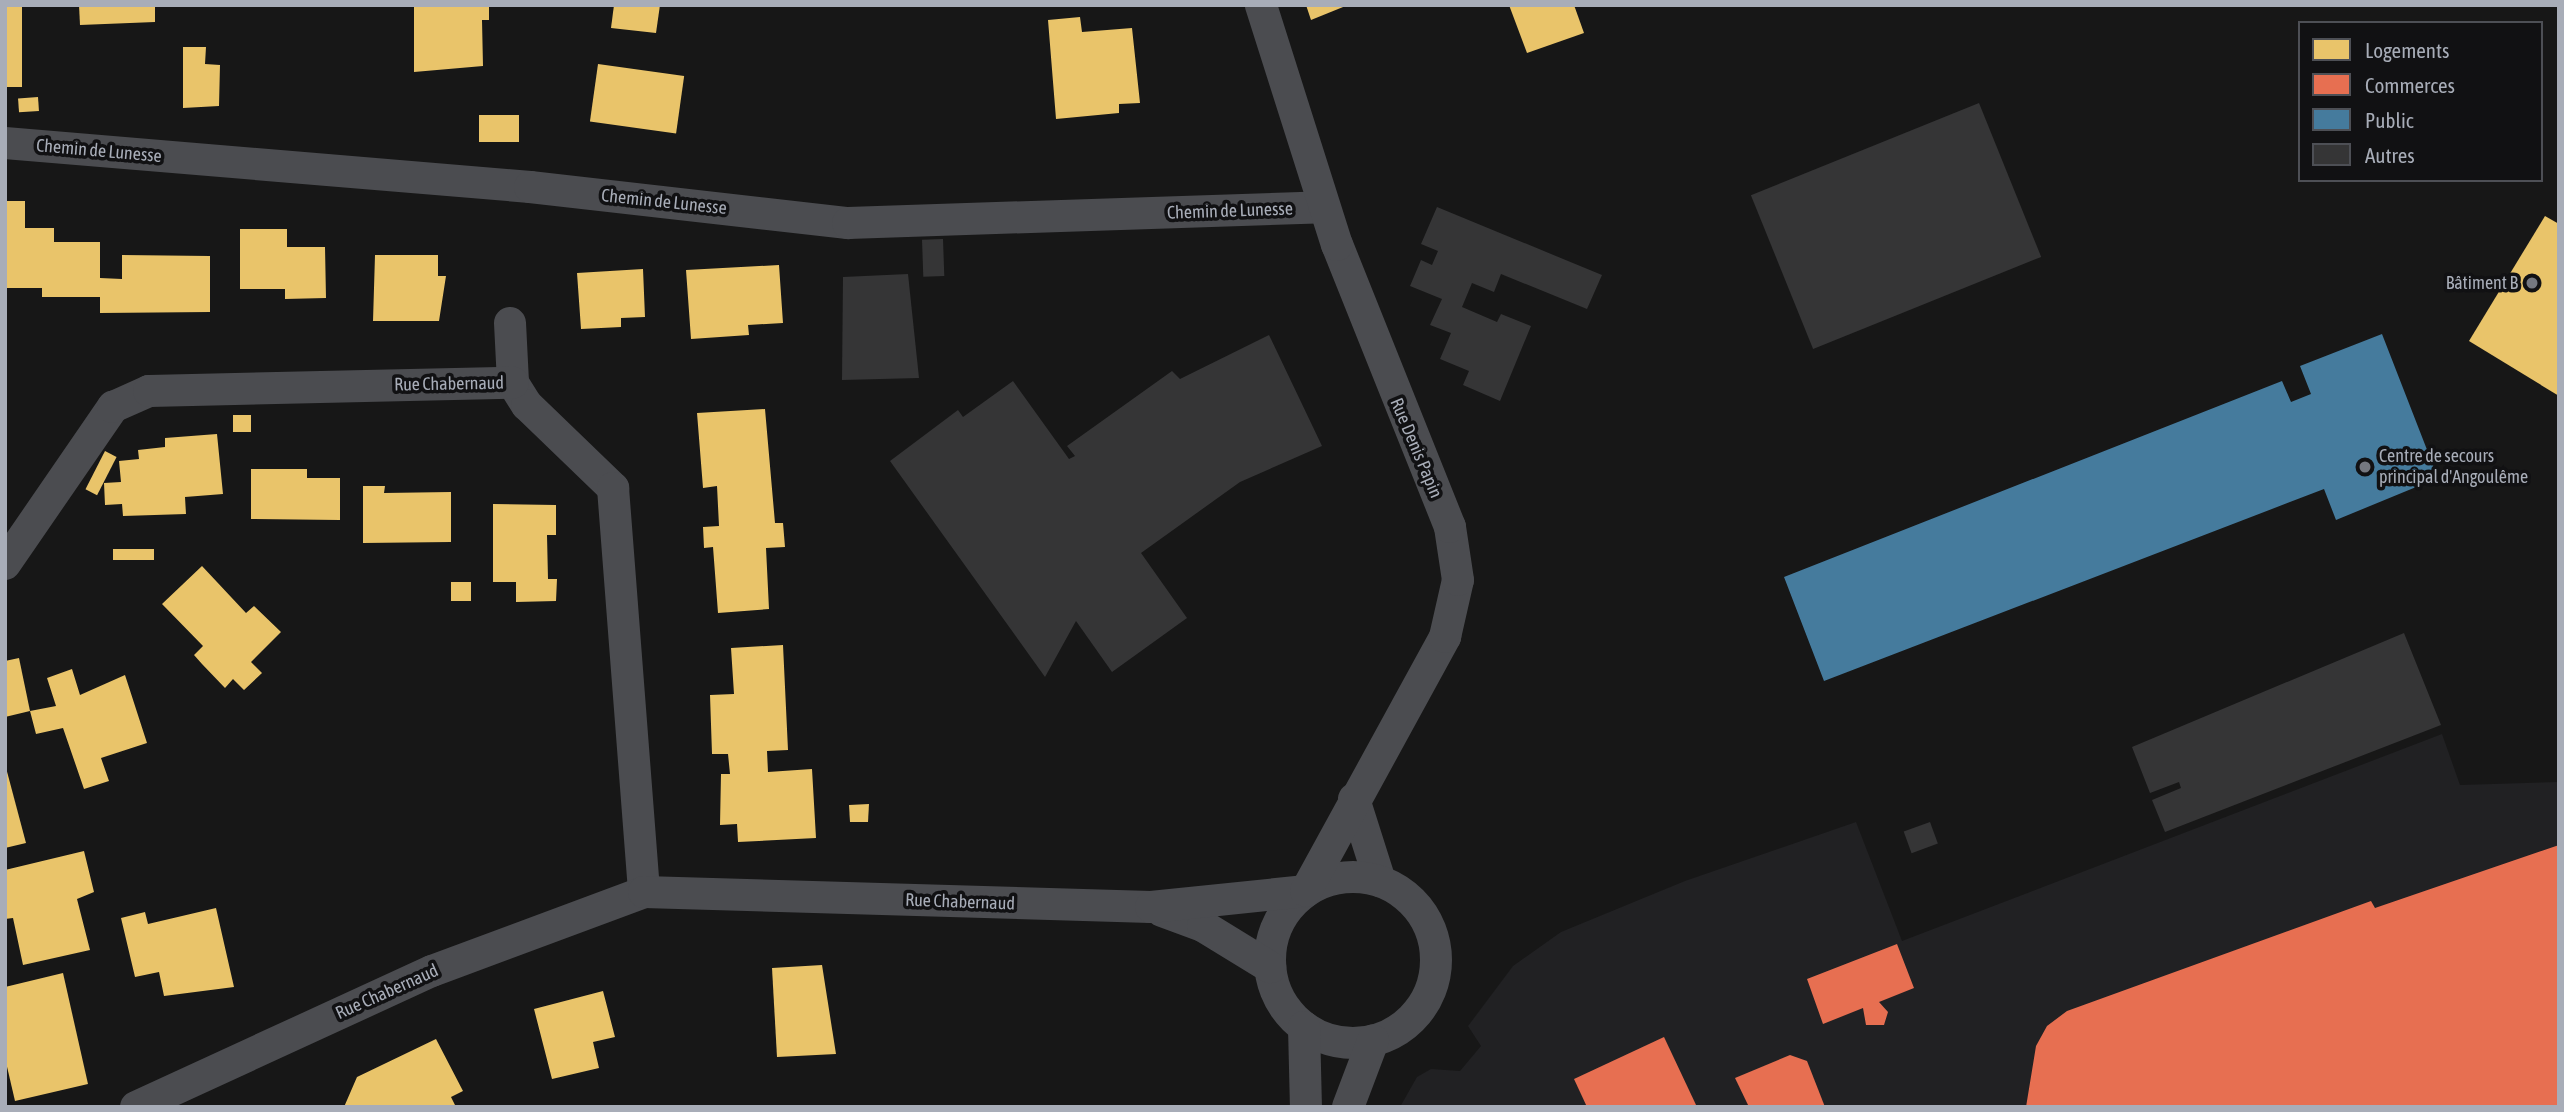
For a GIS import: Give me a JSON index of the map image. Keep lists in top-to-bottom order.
{
  "streets": {
    "street": ["Chemin de Lunesse", "Rue Chabernaud", "Rue Denis Papin"]
  },
  "crossings": [
    ["Chemin de Lunesse", "Rue Denis Papin"]
  ],
  "places": ["Bâtiment B", "Centre de secours principal d'Angoulême"],
  "legend": [
    "Logements",
    "Commerces",
    "Public",
    "Autres"
  ]
}
